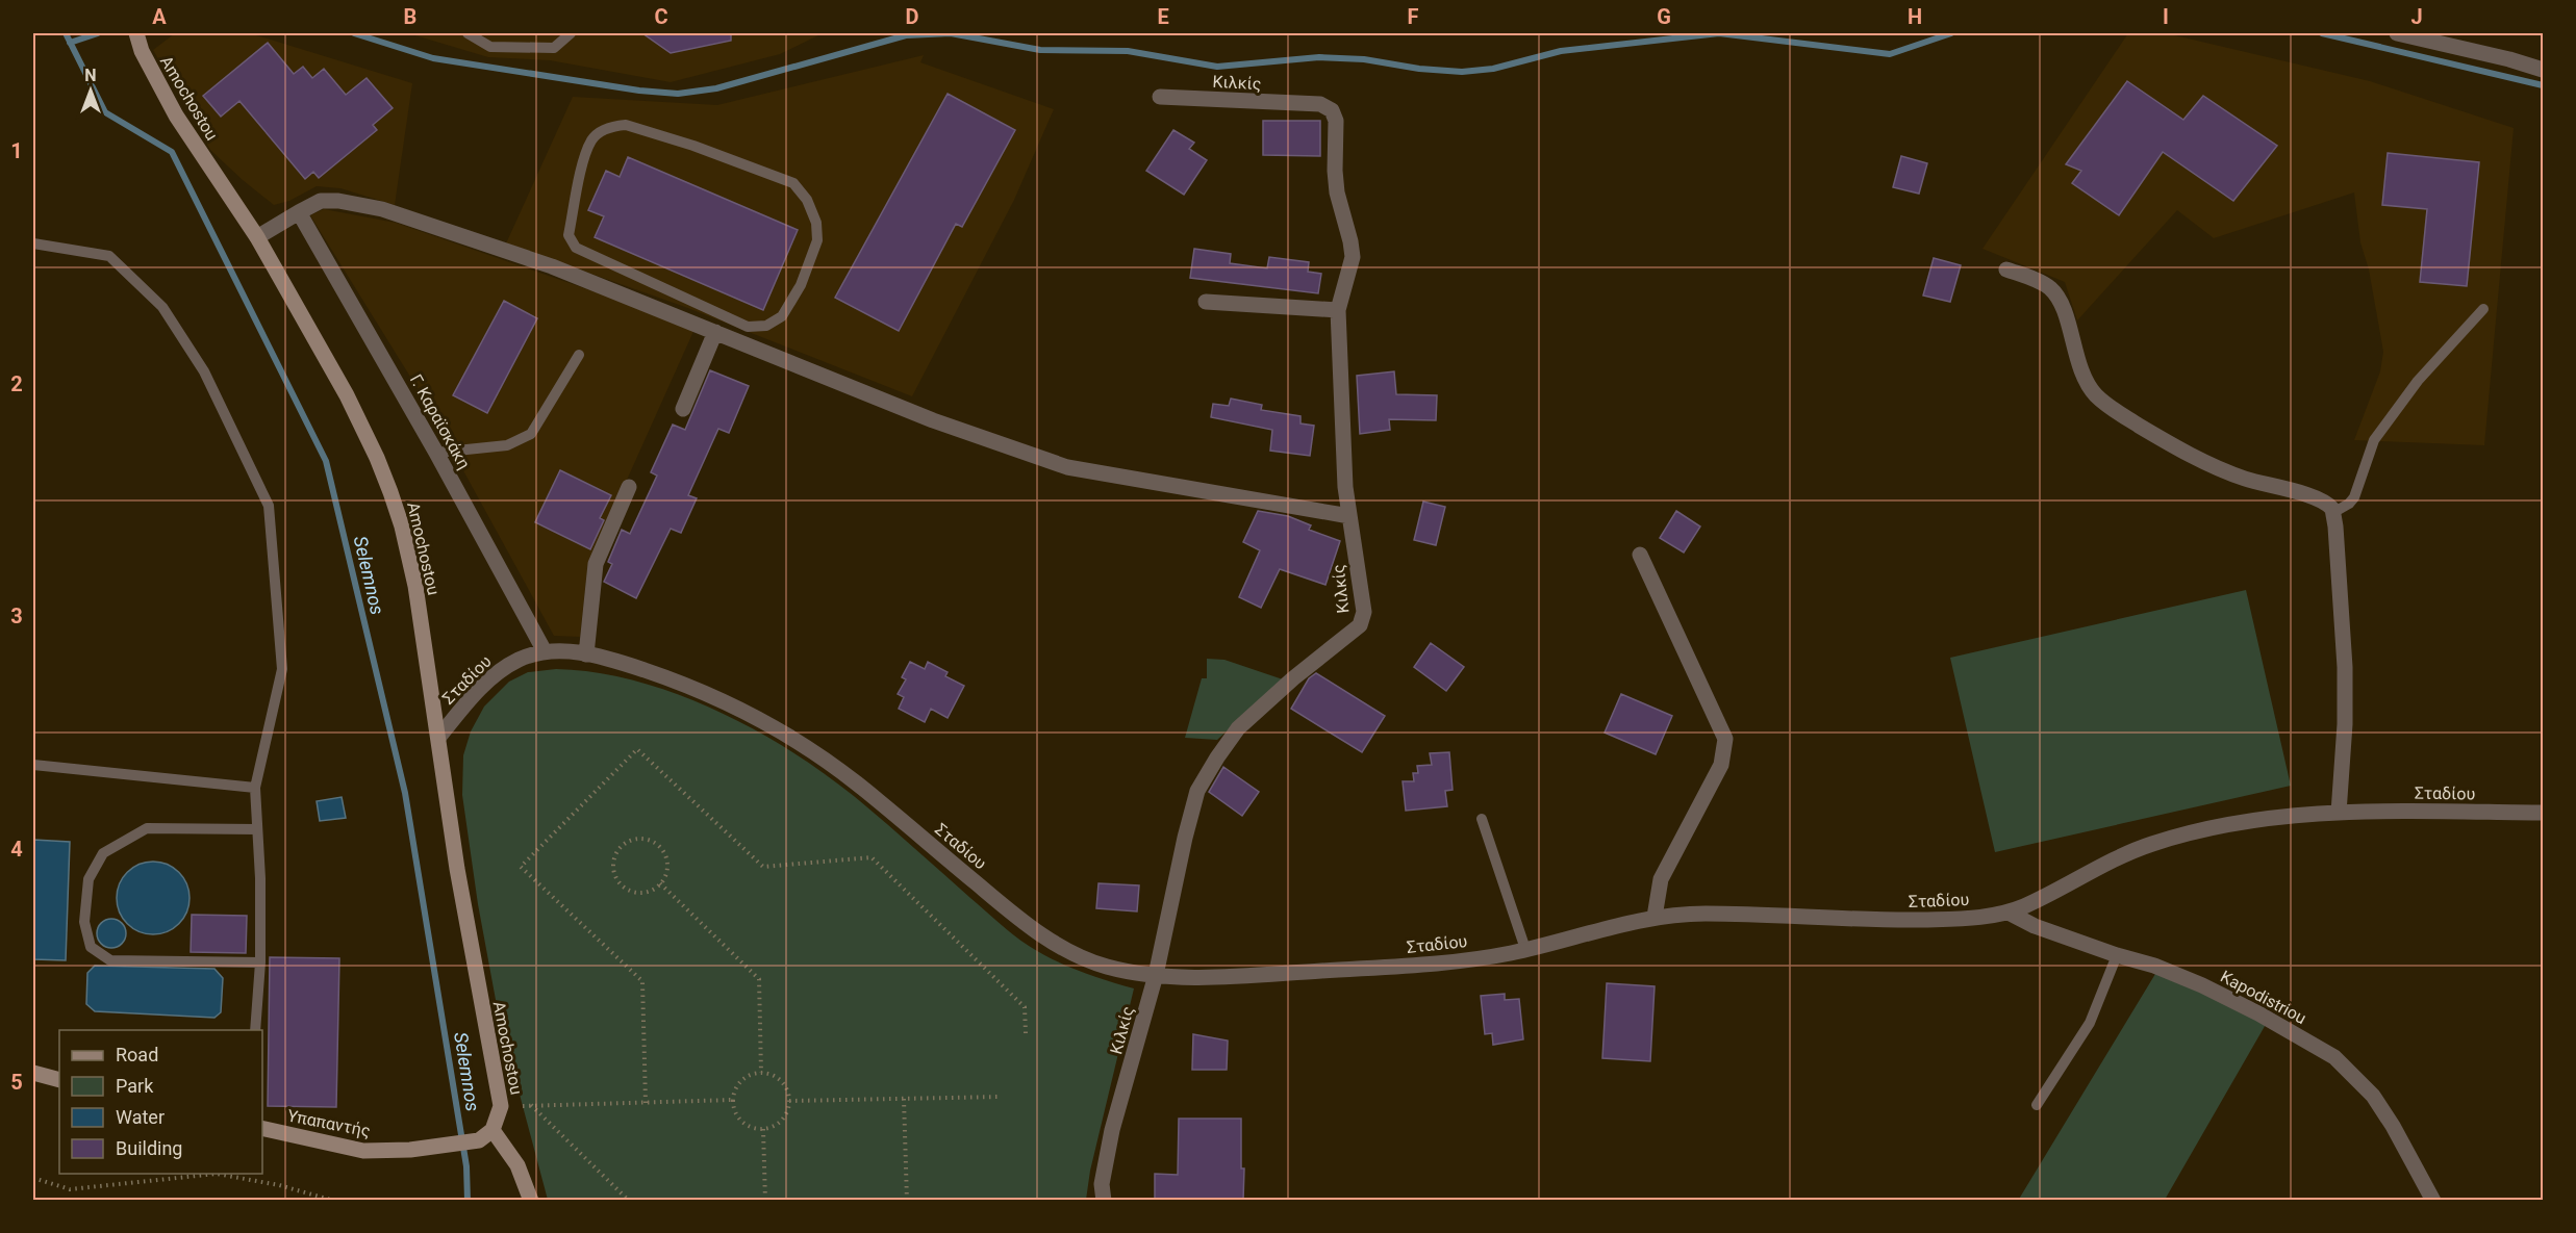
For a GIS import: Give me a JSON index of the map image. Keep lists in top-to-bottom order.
{
  "streets": {
    "street": [
      "Κιλκίς",
      "Amochostou",
      "Γ. Καραϊσκάκη",
      "Σταδίου",
      "Kapodistriou",
      "Υπαπαντής"
    ]
  },
  "crossings": [
    ["Κιλκίς", "Σταδίου"],
    ["Amochostou", "Σταδίου"],
    ["Amochostou", "Υπαπαντής"],
    ["Γ. Καραϊσκάκη", "Σταδίου"],
    ["Σταδίου", "Kapodistriou"]
  ],
  "water": ["Selemnos"],
  "legend": [
    "Road",
    "Park",
    "Water",
    "Building"
  ],
  "north": "top",
  "grid": {
    "columns": [
      "A",
      "B",
      "C",
      "D",
      "E",
      "F",
      "G",
      "H",
      "I",
      "J"
    ],
    "rows": [
      "1",
      "2",
      "3",
      "4",
      "5"
    ]
  }
}
